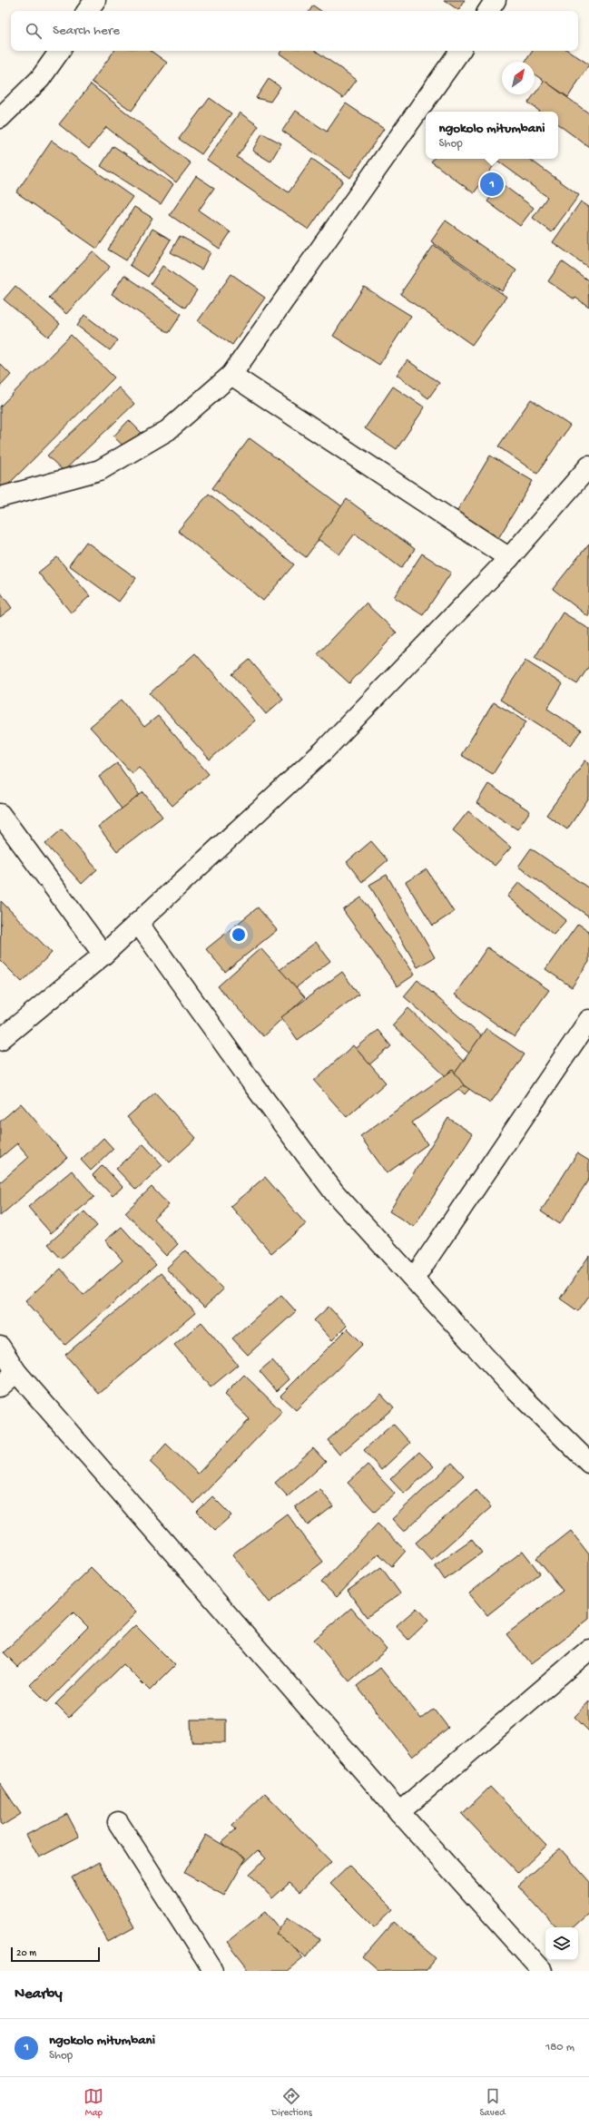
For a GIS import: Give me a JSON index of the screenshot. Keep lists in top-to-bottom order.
{
  "scale_bar": "20 m",
  "north": "top right",
  "page": {
    "search": "Search here",
    "popup": ["ngokolo mitumbani", "Shop"],
    "pins": "1",
    "scale": "20 m",
    "heading": "Nearby",
    "list": [
      {
        "mark": "1",
        "name": "ngokolo mitumbani",
        "note": "Shop",
        "value": "180 m"
      }
    ],
    "nav": ["Map", "Directions", "Saved"]
  }
}
